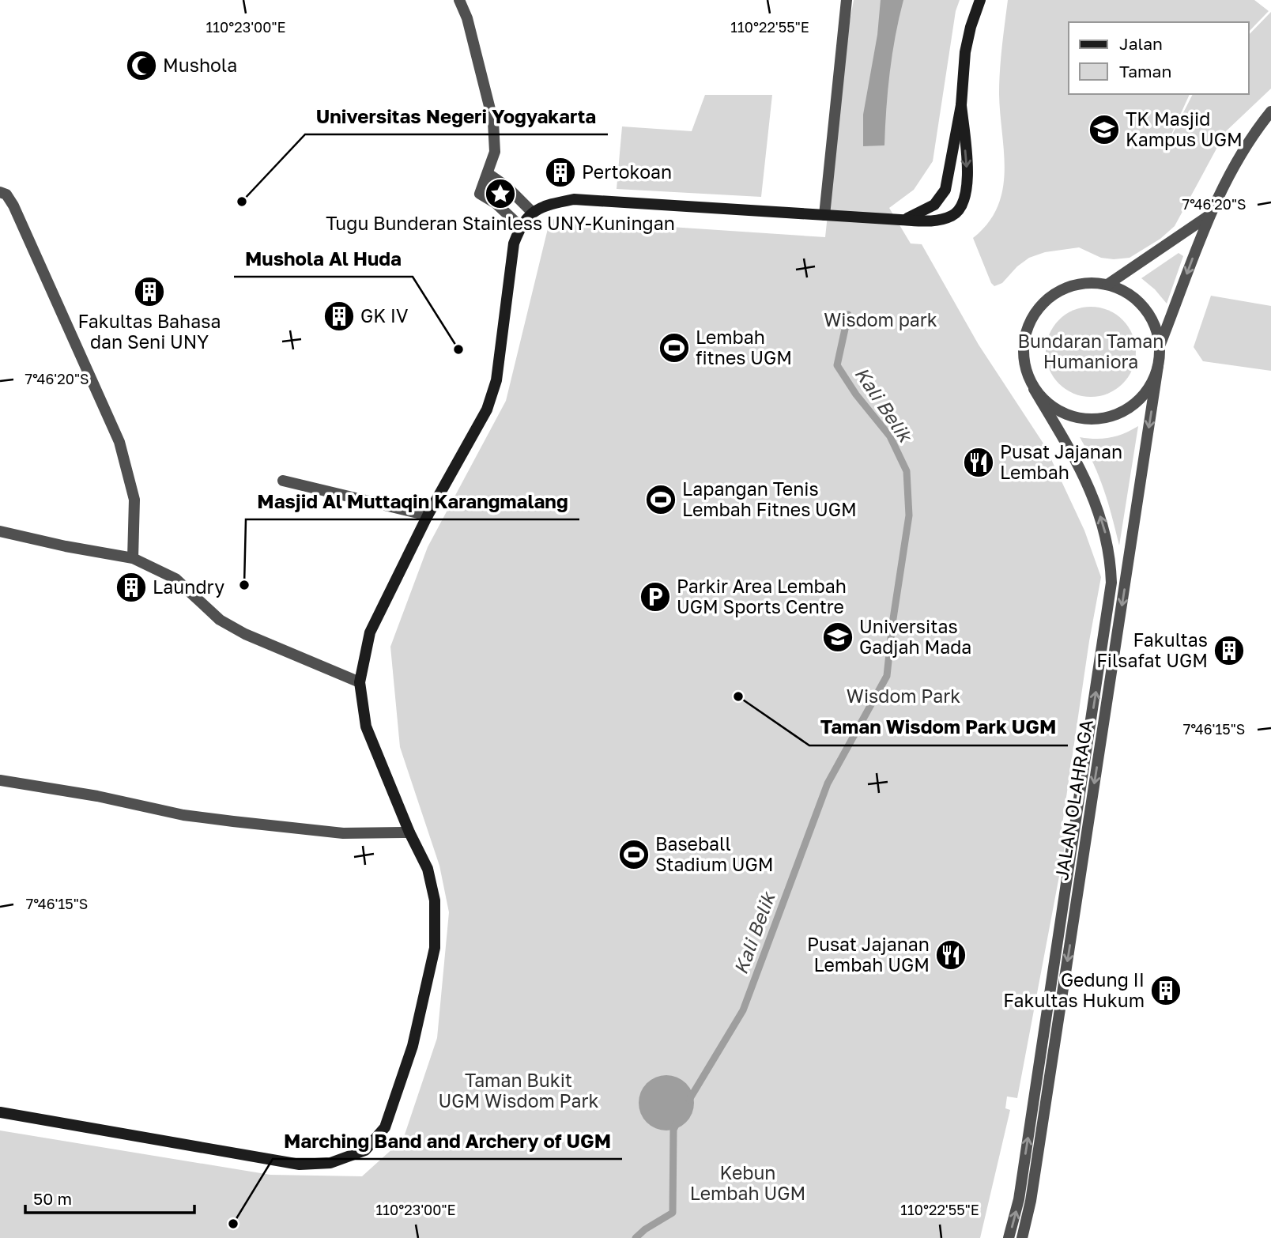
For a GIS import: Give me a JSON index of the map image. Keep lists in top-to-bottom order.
{
  "streets": {
    "street": ["JALAN OLAHRAGA"]
  },
  "water": ["Kali Belik"],
  "parks": [
    "Wisdom park",
    "Bundaran Taman Humaniora",
    "Wisdom Park",
    "Taman Bukit UGM Wisdom Park",
    "Kebun Lembah UGM"
  ],
  "places": {
    "mosque": ["Mushola"],
    "school or university": ["TK Masjid Kampus UGM", "Universitas Gadjah Mada"],
    "building": [
      "Pertokoan",
      "Fakultas Bahasa dan Seni UNY",
      "GK IV",
      "Laundry",
      "Fakultas Filsafat UGM",
      "Gedung II Fakultas Hukum"
    ],
    "place": ["Tugu Bunderan Stainless UNY-Kuningan"],
    "other": [
      "Universitas Negeri Yogyakarta",
      "Mushola Al Huda",
      "Masjid Al Muttaqin Karangmalang",
      "Taman Wisdom Park UGM",
      "Marching Band and Archery of UGM"
    ],
    "sports": ["Lembah fitnes UGM", "Lapangan Tenis Lembah Fitnes UGM", "Baseball Stadium UGM"],
    "restaurant": ["Pusat Jajanan Lembah", "Pusat Jajanan Lembah UGM"],
    "parking": ["Parkir Area Lembah UGM Sports Centre"]
  },
  "legend": ["Jalan", "Taman"],
  "scale_bar": "50 m",
  "coordinates": [
    "110°23'00\"E",
    "110°22'55\"E",
    "7°46'20\"S",
    "7°46'15\"S"
  ]
}
